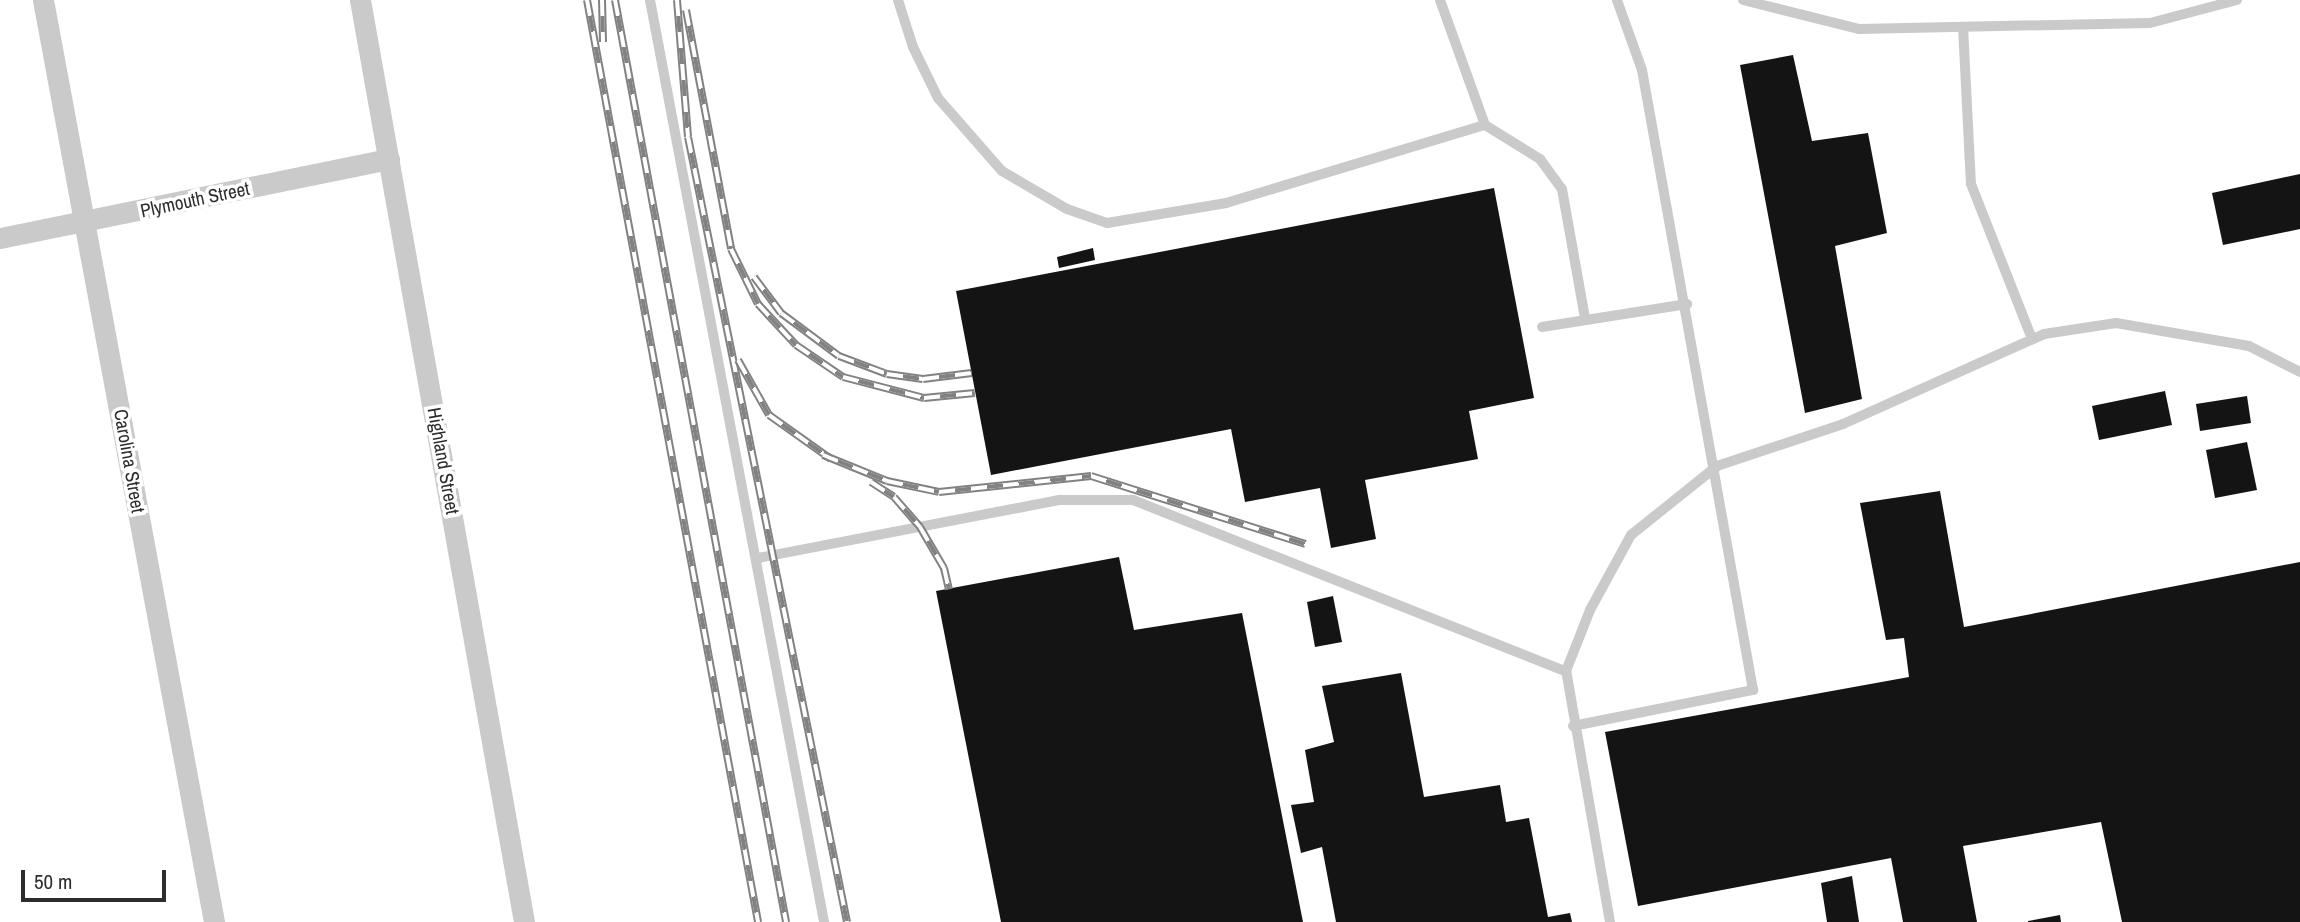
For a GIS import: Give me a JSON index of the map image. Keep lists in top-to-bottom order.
{
  "streets": {
    "street": ["Plymouth Street", "Carolina Street", "Highland Street"]
  },
  "crossings": [
    ["Plymouth Street", "Carolina Street"],
    ["Plymouth Street", "Highland Street"]
  ],
  "scale_bar": "50 m"
}
